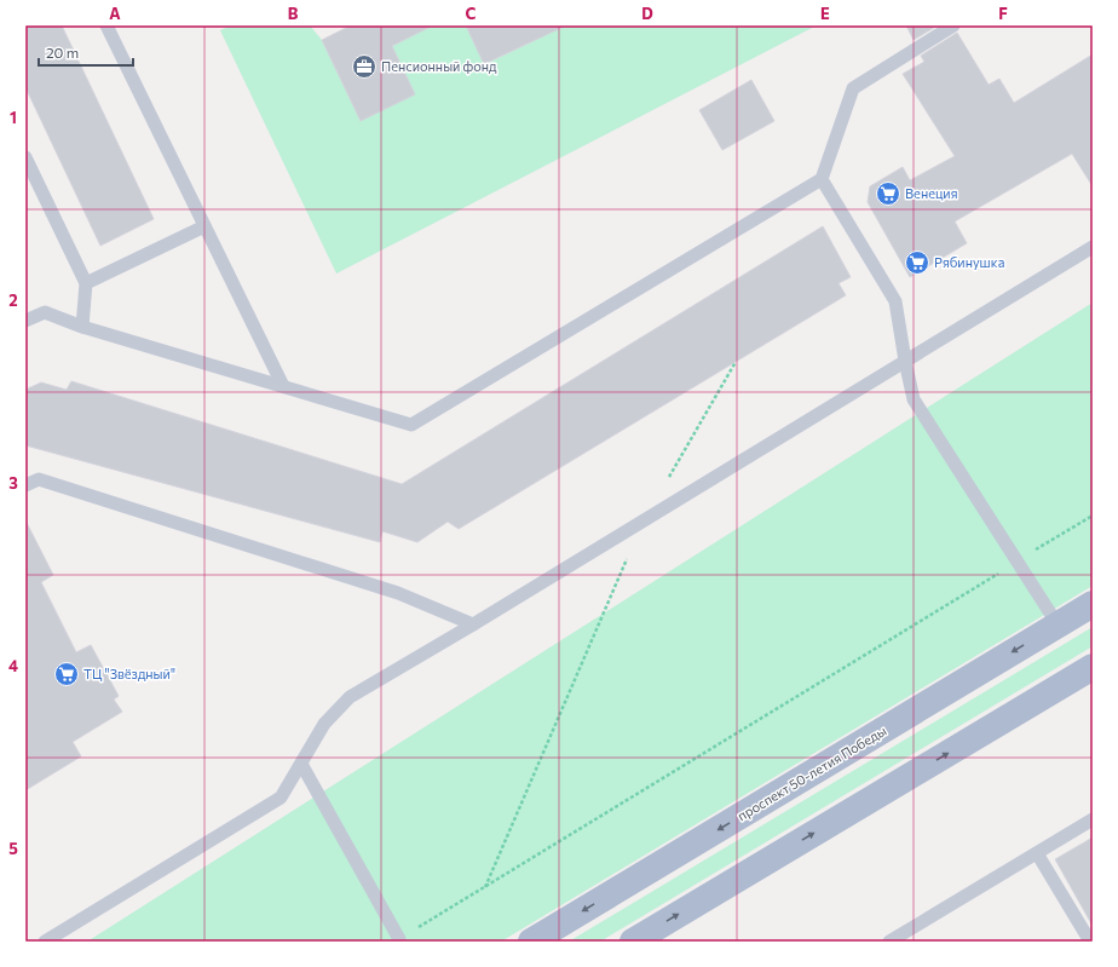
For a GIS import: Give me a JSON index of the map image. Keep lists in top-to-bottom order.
{
  "streets": {
    "main road": ["проспект 50-летия Победы"]
  },
  "places": {
    "office": ["Пенсионный фонд"],
    "supermarket": ["Венеция", "Рябинушка", "ТЦ \"Звёздный\""]
  },
  "scale_bar": "20 m",
  "grid": {
    "columns": [
      "A",
      "B",
      "C",
      "D",
      "E",
      "F"
    ],
    "rows": [
      "1",
      "2",
      "3",
      "4",
      "5"
    ]
  }
}
